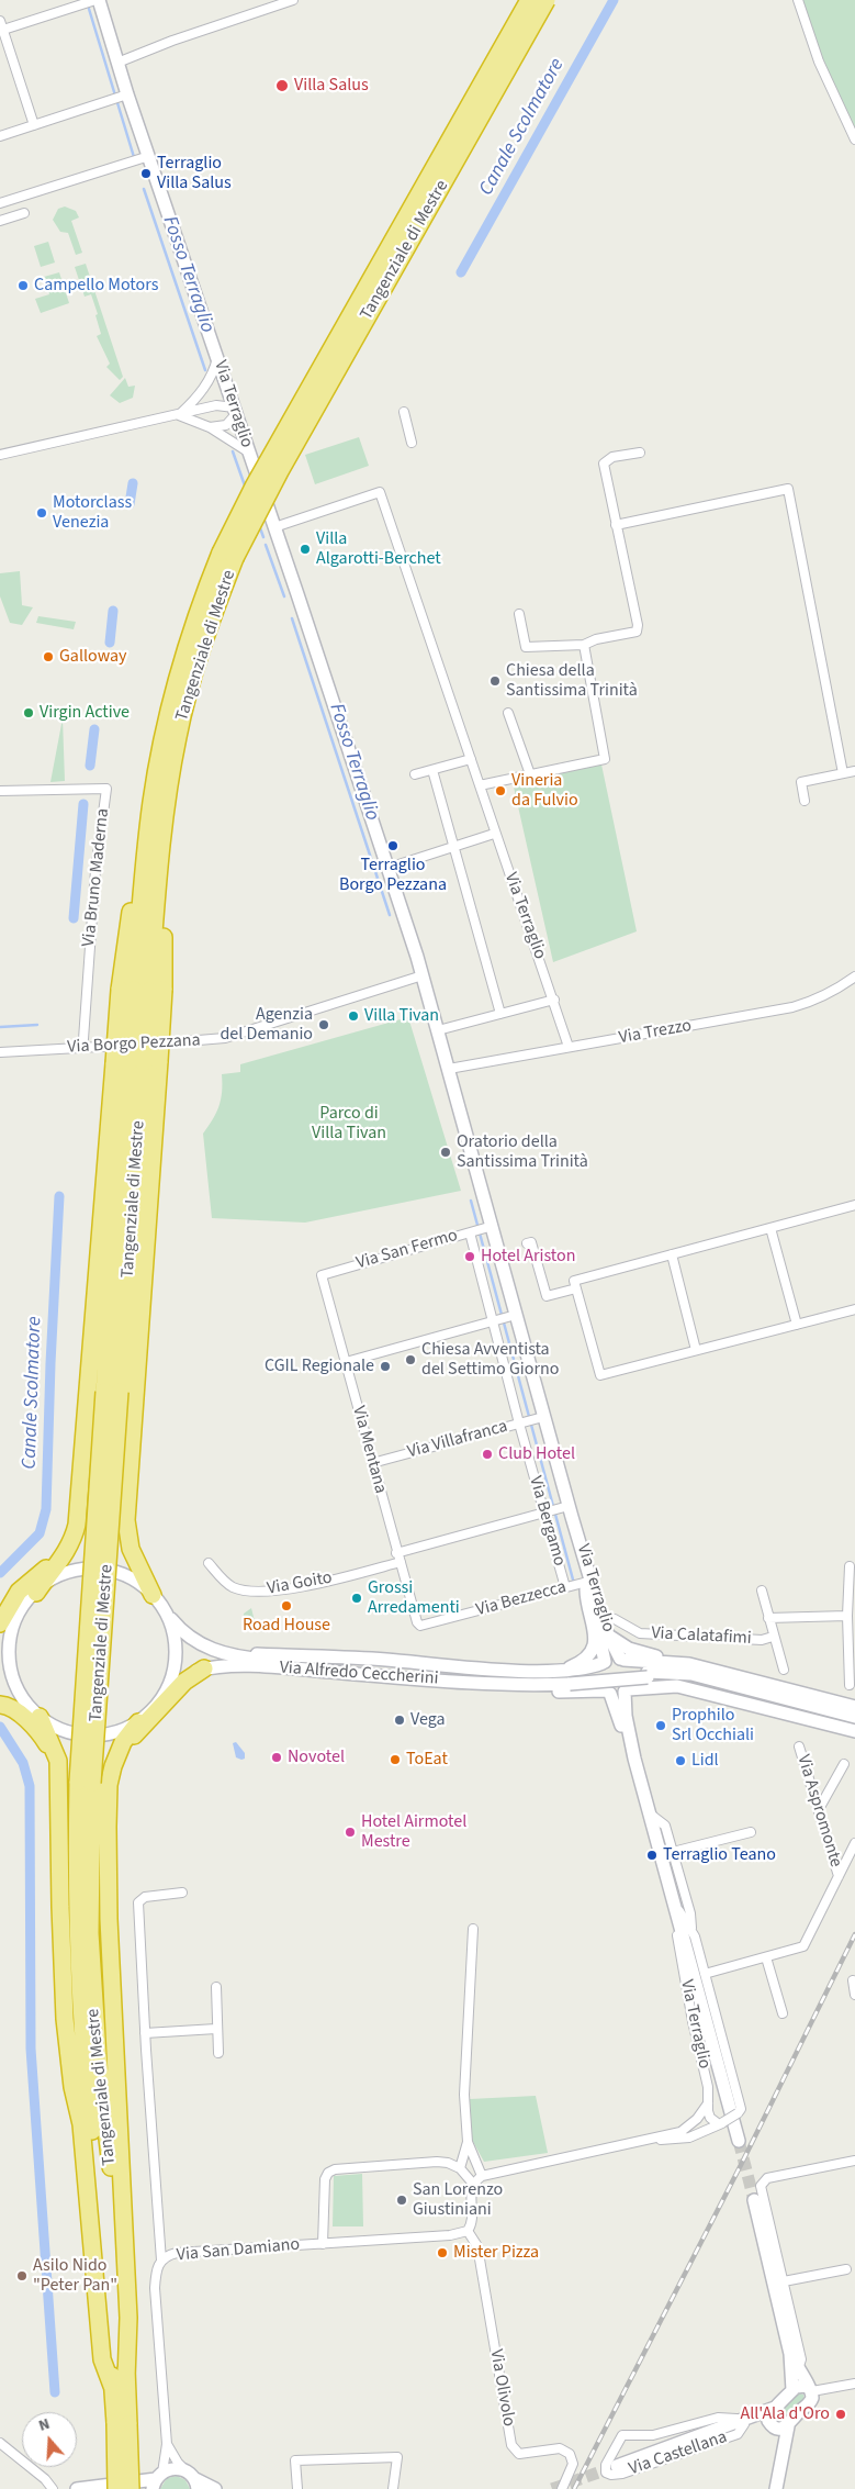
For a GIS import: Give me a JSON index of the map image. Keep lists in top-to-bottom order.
{
  "streets": {
    "highway": ["Tangenziale di Mestre"],
    "main road": ["Via Terraglio", "Via Alfredo Ceccherini", "Via Castellana"],
    "street": [
      "Via Bruno Maderna",
      "Via Trezzo",
      "Via Borgo Pezzana",
      "Via San Fermo",
      "Via Villafranca",
      "Via Mentana",
      "Via Bergamo",
      "Via Goito",
      "Via Bezzecca",
      "Via Calatafimi",
      "Via Aspromonte",
      "Via San Damiano",
      "Via Olivolo"
    ]
  },
  "crossings": [
    ["Via Terraglio", "Via Trezzo"],
    ["Via Terraglio", "Via Borgo Pezzana"],
    ["Via Terraglio", "Via San Fermo"],
    ["Via Terraglio", "Via Villafranca"],
    ["Via Terraglio", "Via Bergamo"],
    ["Via Terraglio", "Via Goito"],
    ["Via Terraglio", "Via Bezzecca"],
    ["Via Terraglio", "Via Calatafimi"],
    ["Via San Fermo", "Via Mentana"],
    ["Via San Fermo", "Via Bergamo"],
    ["Via Villafranca", "Via Mentana"],
    ["Via Villafranca", "Via Bergamo"],
    ["Via Mentana", "Via Goito"],
    ["Via Mentana", "Via Bezzecca"],
    ["Via Bergamo", "Via Goito"],
    ["Via Bergamo", "Via Bezzecca"],
    ["Via San Damiano", "Via Olivolo"]
  ],
  "water": ["Canale Scolmatore", "Fosso Terraglio"],
  "parks": ["Parco di Villa Tivan"],
  "places": [
    "Villa Salus",
    "Terraglio Villa Salus",
    "Campello Motors",
    "Motorclass Venezia",
    "Villa Algarotti-Berchet",
    "Galloway",
    "Chiesa della Santissima Trinità",
    "Virgin Active",
    "Vineria da Fulvio",
    "Terraglio Borgo Pezzana",
    "Villa Tivan",
    "Agenzia del Demanio",
    "Oratorio della Santissima Trinità",
    "Hotel Ariston",
    "Chiesa Avventista del Settimo Giorno",
    "CGIL Regionale",
    "Club Hotel",
    "Grossi Arredamenti",
    "Road House",
    "Vega",
    "Prophilo Srl Occhiali",
    "Novotel",
    "ToEat",
    "Lidl",
    "Hotel Airmotel Mestre",
    "Terraglio Teano",
    "San Lorenzo Giustiniani",
    "Mister Pizza",
    "Asilo Nido \"Peter Pan\"",
    "All'Ala d'Oro"
  ],
  "north": "top"
}
